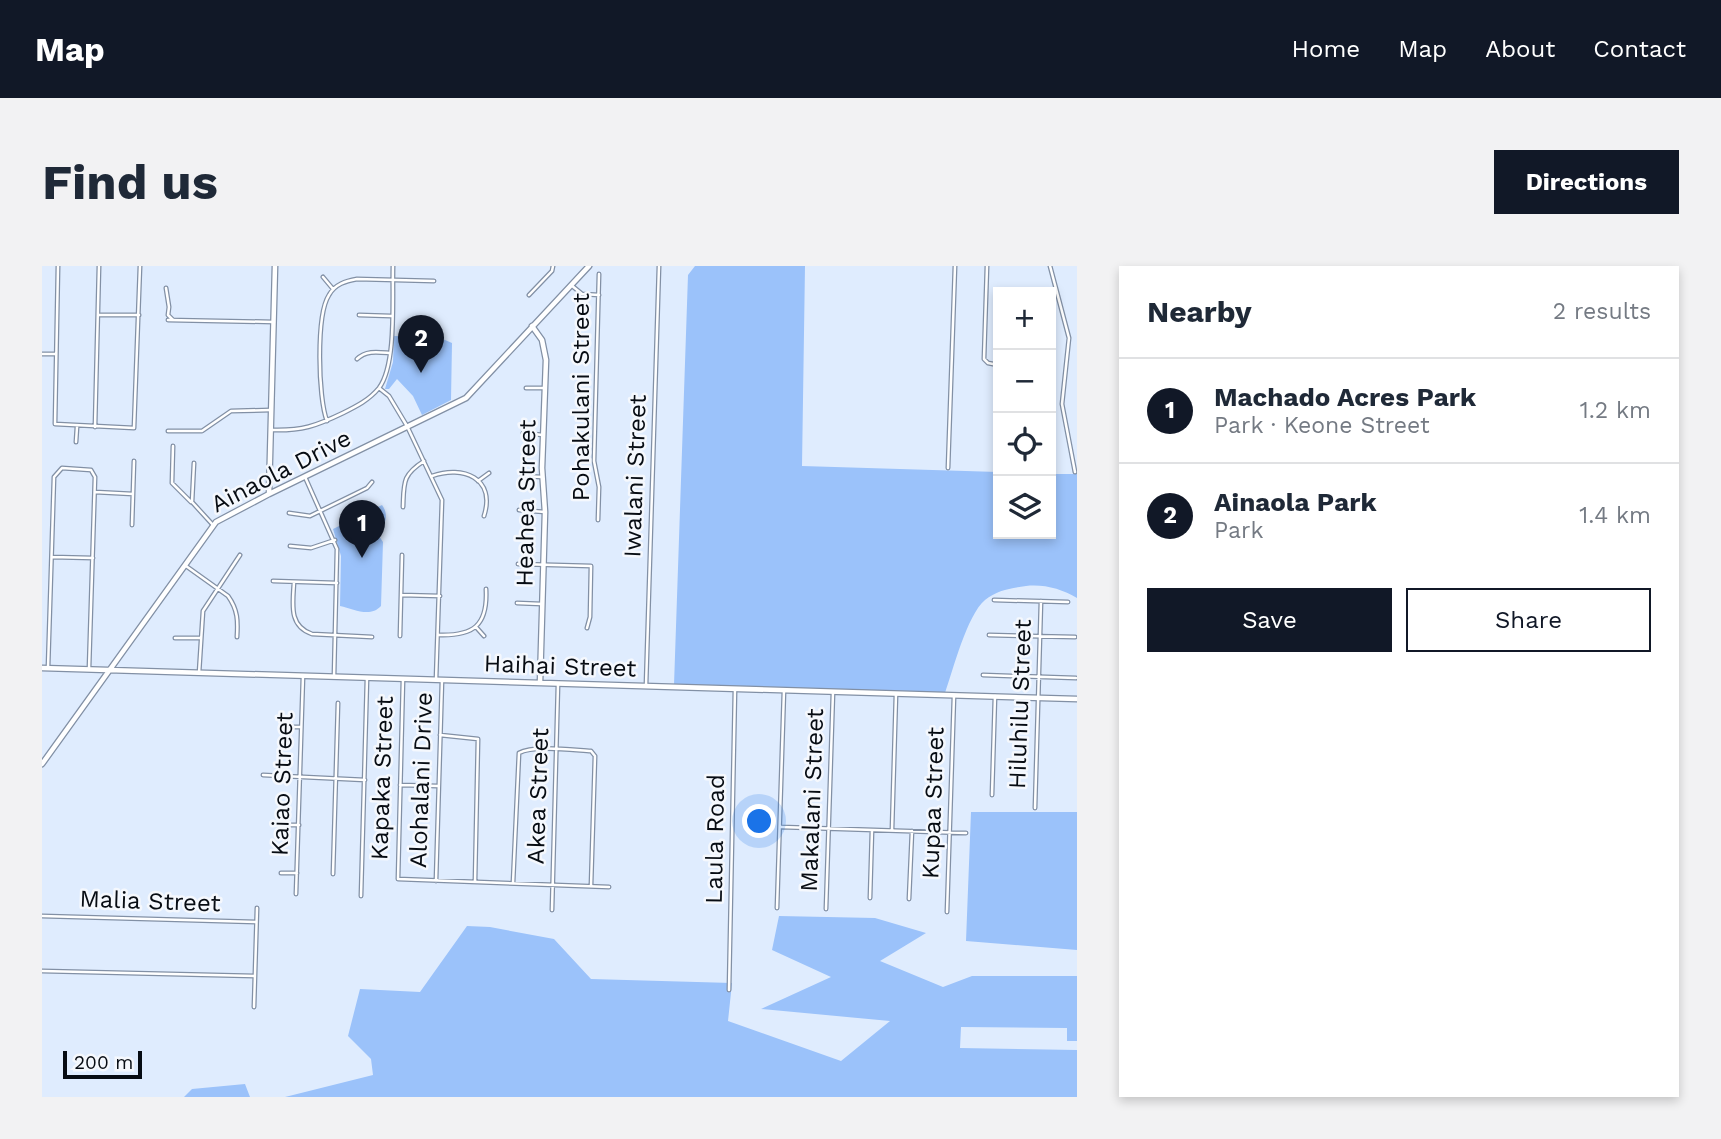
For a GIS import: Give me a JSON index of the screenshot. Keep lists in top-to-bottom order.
{
  "streets": {
    "street": [
      "Pohakulani Street",
      "Ainaola Drive",
      "Iwalani Street",
      "Heahea Street",
      "Haihai Street",
      "Hiluhilu Street",
      "Kapaka Street",
      "Alohalani Drive",
      "Kaiao Street",
      "Akea Street",
      "Makalani Street",
      "Kupaa Street",
      "Laula Road",
      "Malia Street"
    ]
  },
  "crossings": [
    ["Pohakulani Street", "Ainaola Drive"],
    ["Ainaola Drive", "Heahea Street"],
    ["Ainaola Drive", "Haihai Street"],
    ["Ainaola Drive", "Alohalani Drive"],
    ["Iwalani Street", "Haihai Street"],
    ["Heahea Street", "Haihai Street"],
    ["Haihai Street", "Hiluhilu Street"],
    ["Haihai Street", "Kapaka Street"],
    ["Haihai Street", "Alohalani Drive"],
    ["Haihai Street", "Kaiao Street"],
    ["Haihai Street", "Akea Street"],
    ["Haihai Street", "Makalani Street"],
    ["Haihai Street", "Kupaa Street"],
    ["Haihai Street", "Laula Road"],
    ["Kapaka Street", "Alohalani Drive"]
  ],
  "scale_bar": "200 m",
  "page": {
    "header": "Map",
    "nav": [
      "Home",
      "Map",
      "About",
      "Contact"
    ],
    "buttons": [
      "Directions",
      ["Save", "Share"]
    ],
    "title": "Find us",
    "heading": ["Nearby", "2 results"],
    "map_buttons": ["+", "−"],
    "pins": ["2", "1"],
    "list": [
      {
        "mark": "1",
        "name": "Machado Acres Park",
        "note": "Park · Keone Street",
        "value": "1.2 km"
      },
      {
        "mark": "2",
        "name": "Ainaola Park",
        "note": "Park",
        "value": "1.4 km"
      }
    ],
    "scale": "200 m"
  }
}
